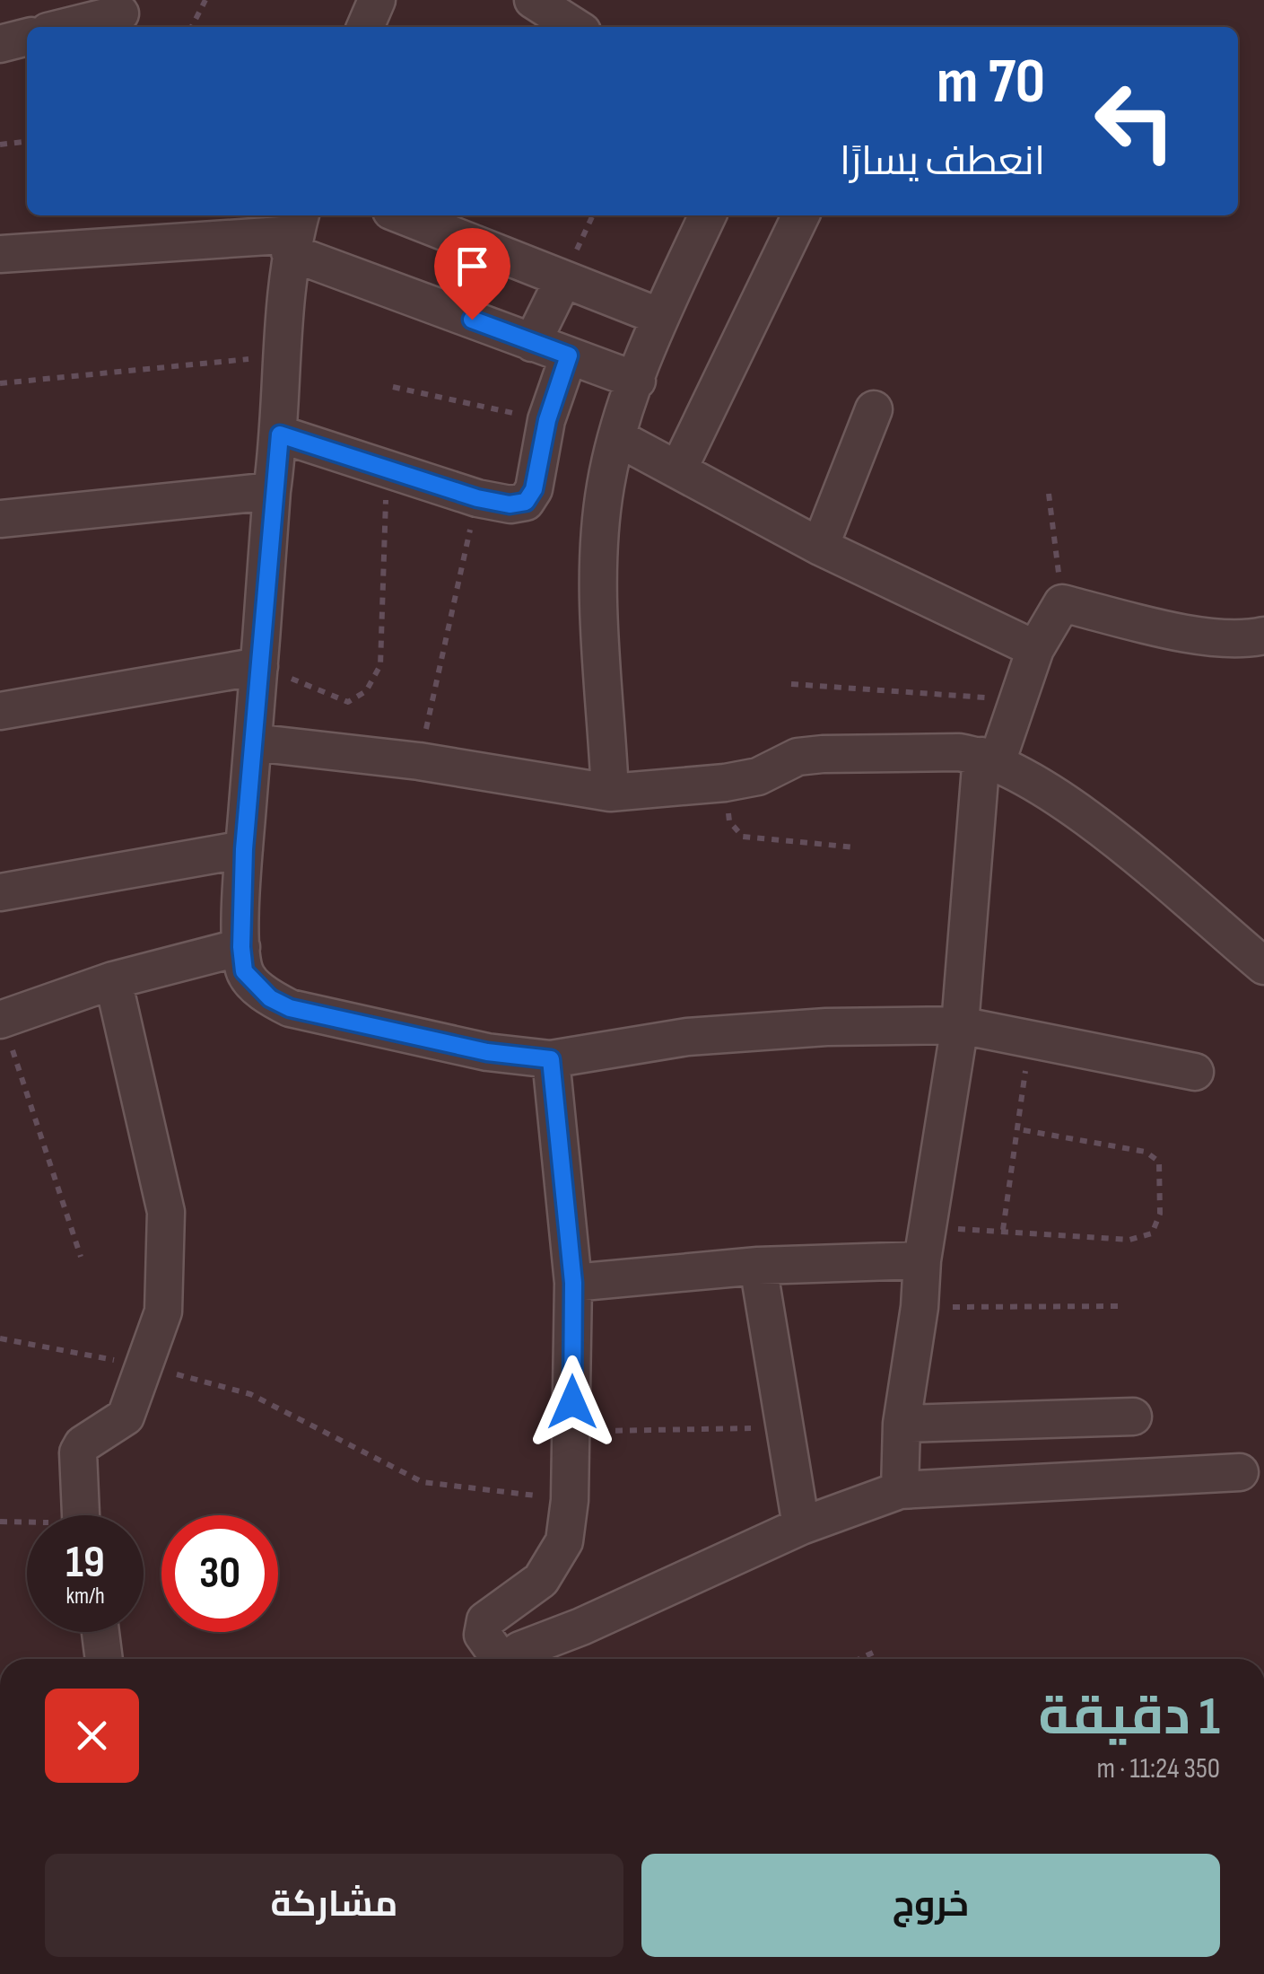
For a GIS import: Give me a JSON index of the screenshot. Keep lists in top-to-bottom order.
{
  "page": {
    "turn": ["70 m", "انعطف يسارًا"],
    "speed": "19 km/h",
    "limit": "30",
    "heading": ["1 دقيقة", "350 m · 11:24"],
    "buttons": ["خروج", "مشاركة"]
  }
}
